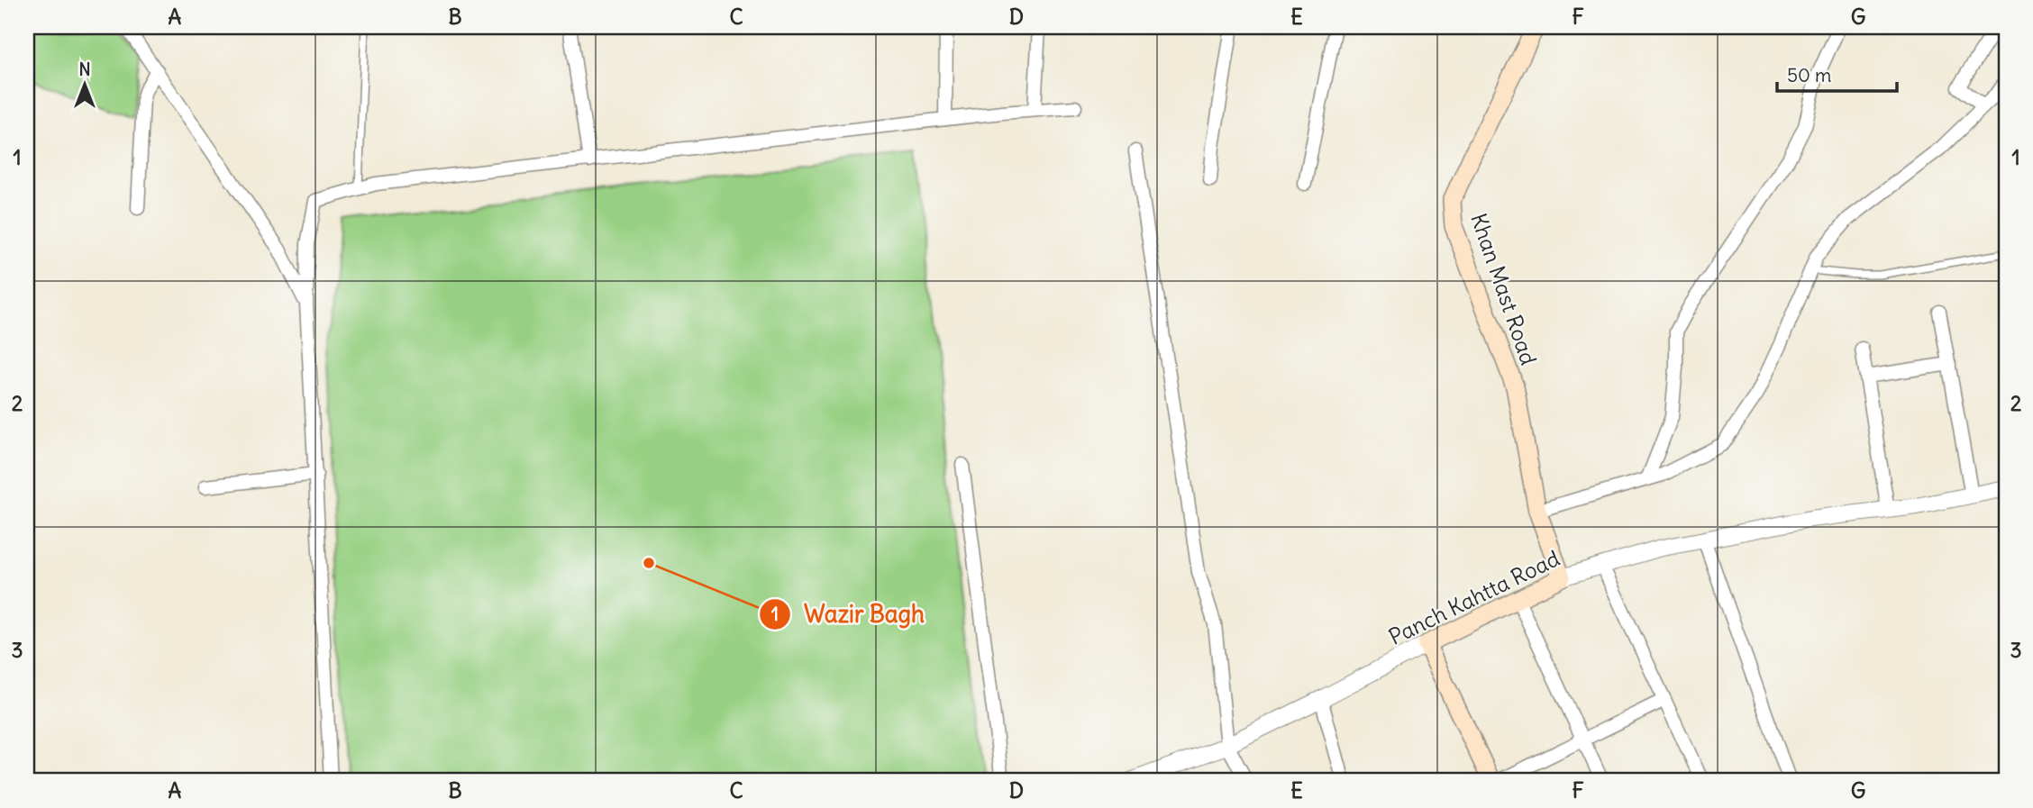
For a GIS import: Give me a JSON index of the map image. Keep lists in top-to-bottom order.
{
  "streets": {
    "main road": ["Khan Mast Road", "Panch Kahtta Road"]
  },
  "crossings": [
    ["Khan Mast Road", "Panch Kahtta Road"]
  ],
  "places": ["Wazir Bagh"],
  "scale_bar": "50 m",
  "north": "top",
  "grid": {
    "columns": [
      "A",
      "B",
      "C",
      "D",
      "E",
      "F",
      "G"
    ],
    "rows": ["1", "2", "3"]
  }
}
